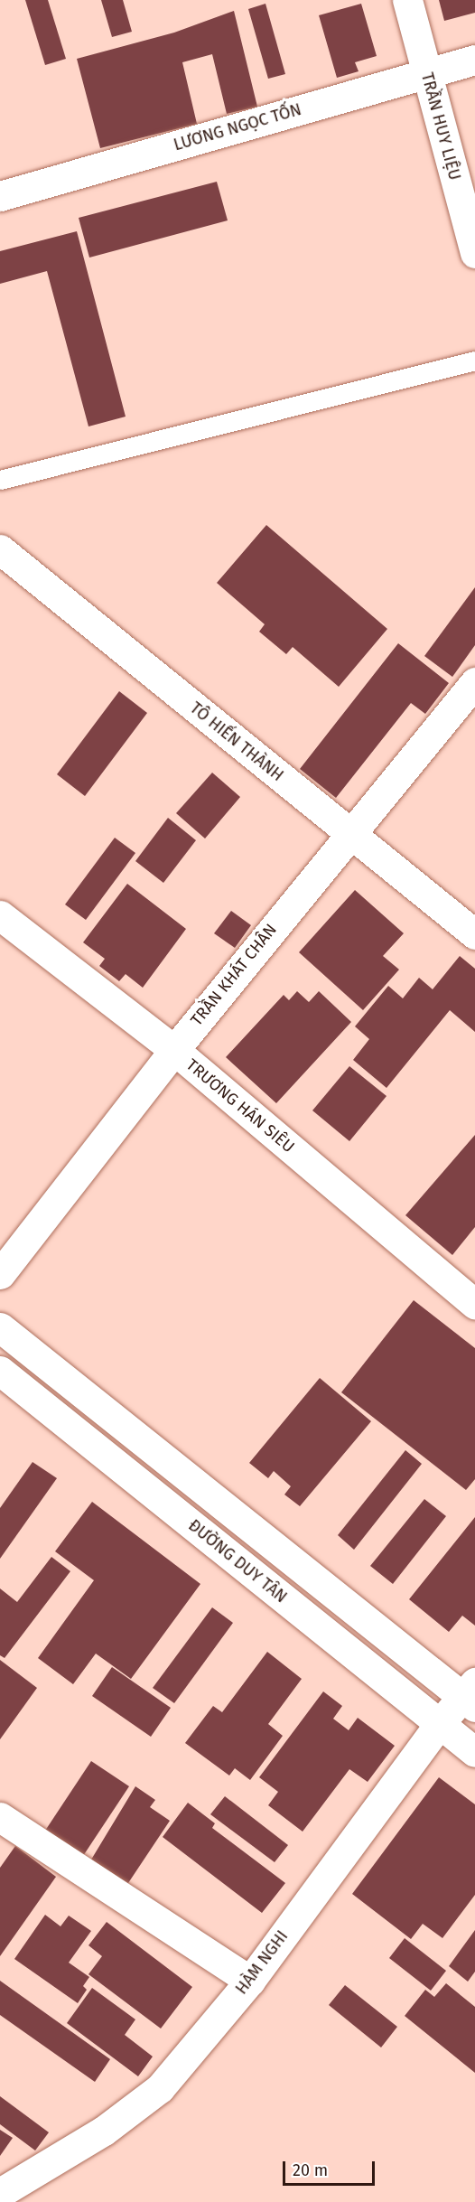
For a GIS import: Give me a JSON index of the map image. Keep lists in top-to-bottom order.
{
  "streets": {
    "street": [
      "TRẦN HUY LIỆU",
      "LƯƠNG NGỌC TỐN",
      "TÔ HIẾN THÀNH",
      "TRẦN KHÁT CHÂN",
      "TRƯƠNG HÁN SIÊU",
      "ĐƯỜNG DUY TÂN",
      "HÀM NGHI"
    ]
  },
  "crossings": [
    ["TRẦN HUY LIỆU", "LƯƠNG NGỌC TỐN"],
    ["TÔ HIẾN THÀNH", "TRẦN KHÁT CHÂN"],
    ["TRẦN KHÁT CHÂN", "TRƯƠNG HÁN SIÊU"],
    ["ĐƯỜNG DUY TÂN", "HÀM NGHI"]
  ],
  "scale_bar": "20 m"
}
